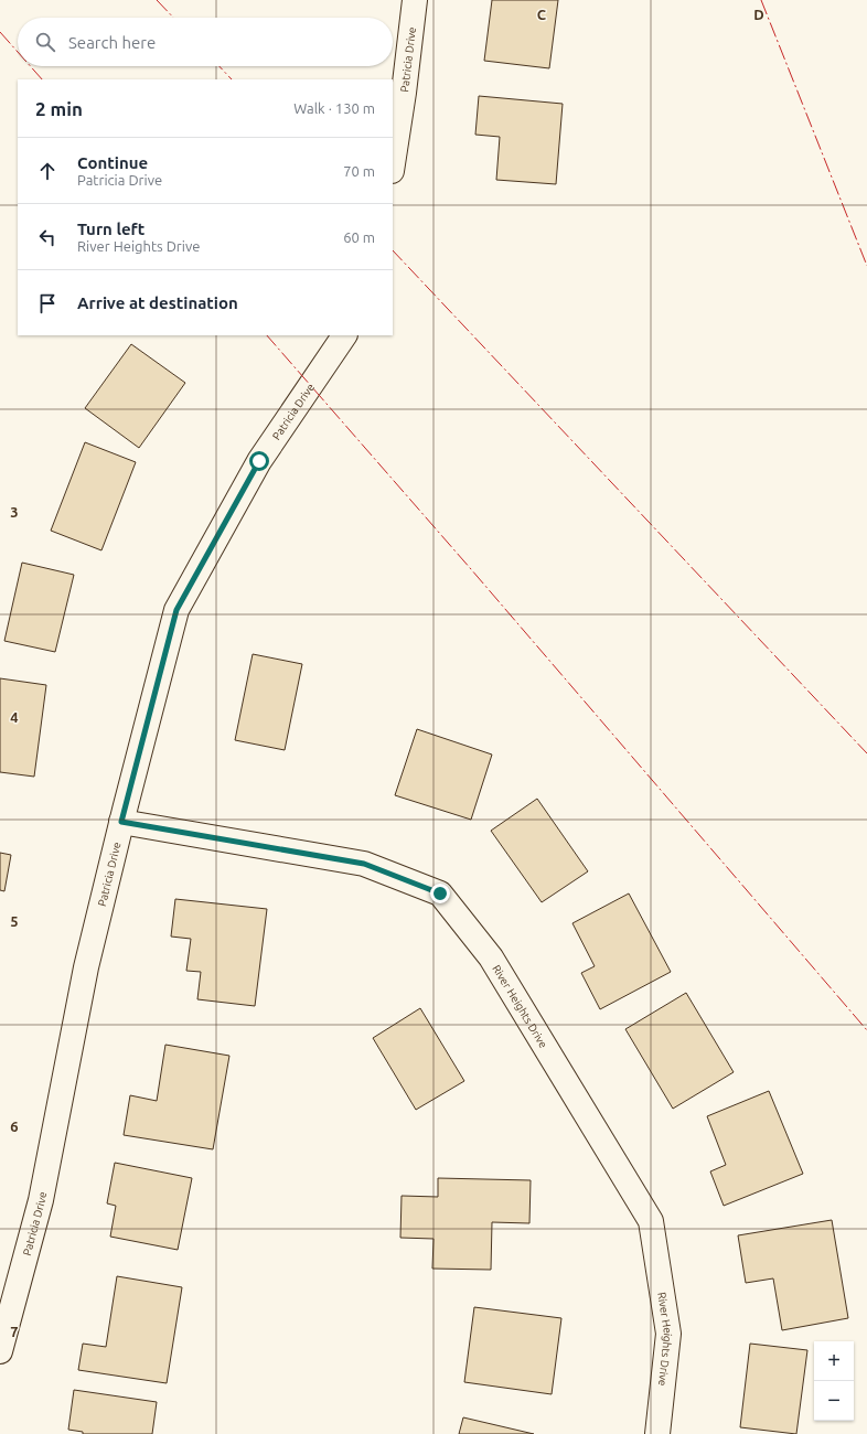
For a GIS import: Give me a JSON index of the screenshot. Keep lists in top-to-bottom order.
{
  "streets": {
    "street": ["Patricia Drive", "River Heights Drive"]
  },
  "crossings": [
    ["Patricia Drive", "River Heights Drive"]
  ],
  "page": {
    "search": "Search here",
    "heading": ["2 min", "Walk · 130 m"],
    "list": [
      ["Continue", "Patricia Drive", "70 m"],
      ["Turn left", "River Heights Drive", "60 m"],
      "Arrive at destination"
    ],
    "map_buttons": ["+", "−"]
  },
  "grid": {
    "columns": ["C", "D"],
    "rows": [
      "3",
      "4",
      "5",
      "6",
      "7"
    ]
  }
}
